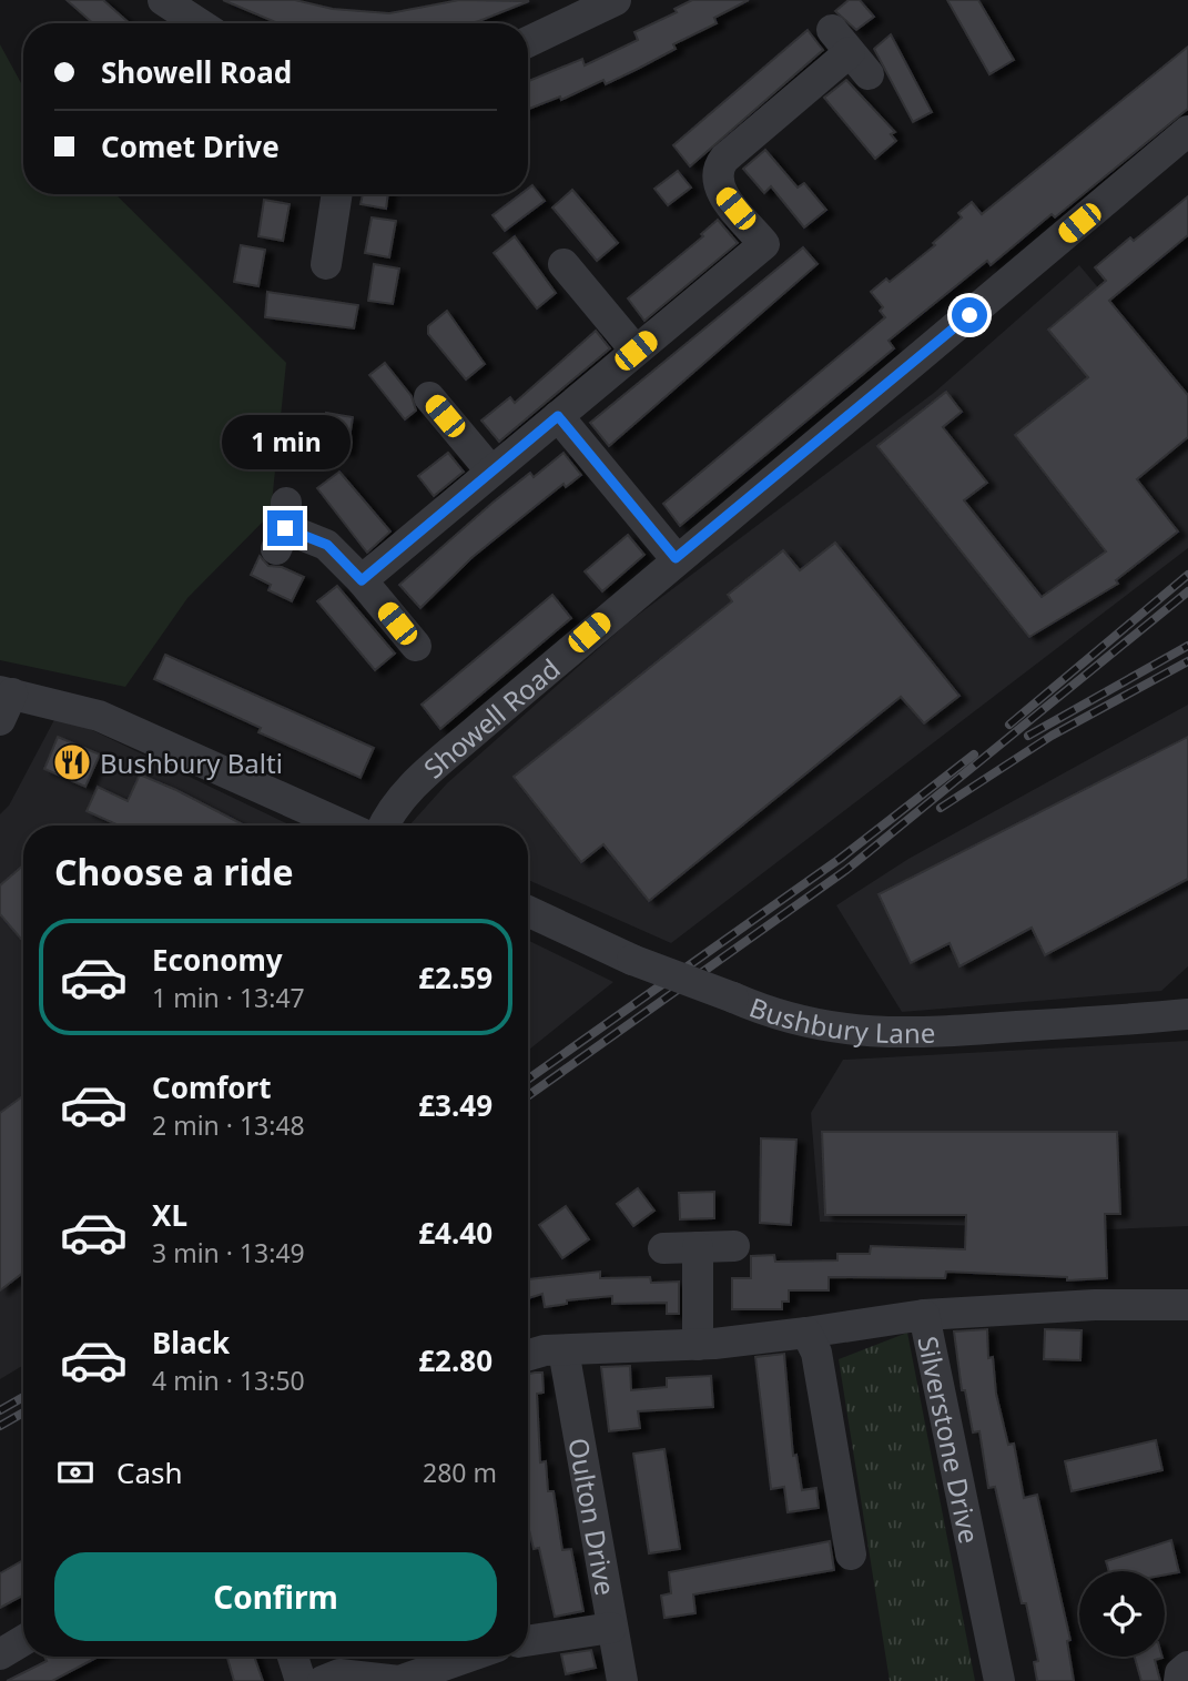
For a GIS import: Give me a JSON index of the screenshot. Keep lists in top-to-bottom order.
{
  "streets": {
    "street": [
      "Showell Road",
      "Bushbury Lane",
      "Silverstone Drive",
      "Oulton Drive"
    ]
  },
  "crossings": [
    ["Silverstone Drive", "Oulton Drive"]
  ],
  "places": {
    "restaurant": ["Bushbury Balti"]
  },
  "page": {
    "banner": ["Showell Road", "Comet Drive"],
    "bubble": "1 min",
    "heading": "Choose a ride",
    "list": [
      {
        "name": "Economy",
        "note": "1 min · 13:47",
        "value": "£2.59"
      },
      {
        "name": "Comfort",
        "note": "2 min · 13:48",
        "value": "£3.49"
      },
      {
        "name": "XL",
        "note": "3 min · 13:49",
        "value": "£4.40"
      },
      {
        "name": "Black",
        "note": "4 min · 13:50",
        "value": "£2.80"
      }
    ],
    "pay": ["Cash", "280 m"],
    "buttons": "Confirm"
  }
}
